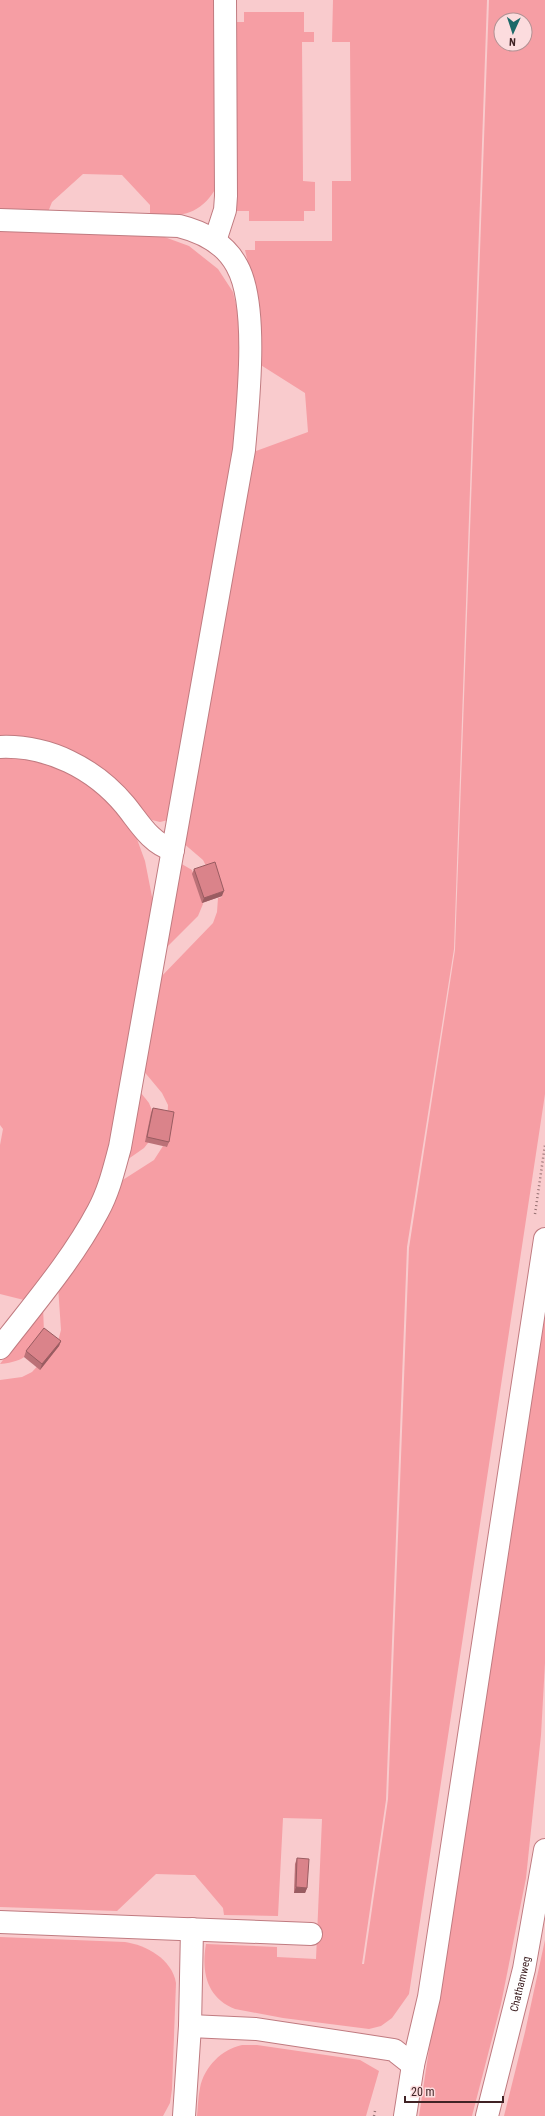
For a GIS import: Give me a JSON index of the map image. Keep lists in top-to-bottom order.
{
  "streets": {
    "street": ["Chathamweg"]
  },
  "scale_bar": "20 m",
  "north": "bottom"
}
